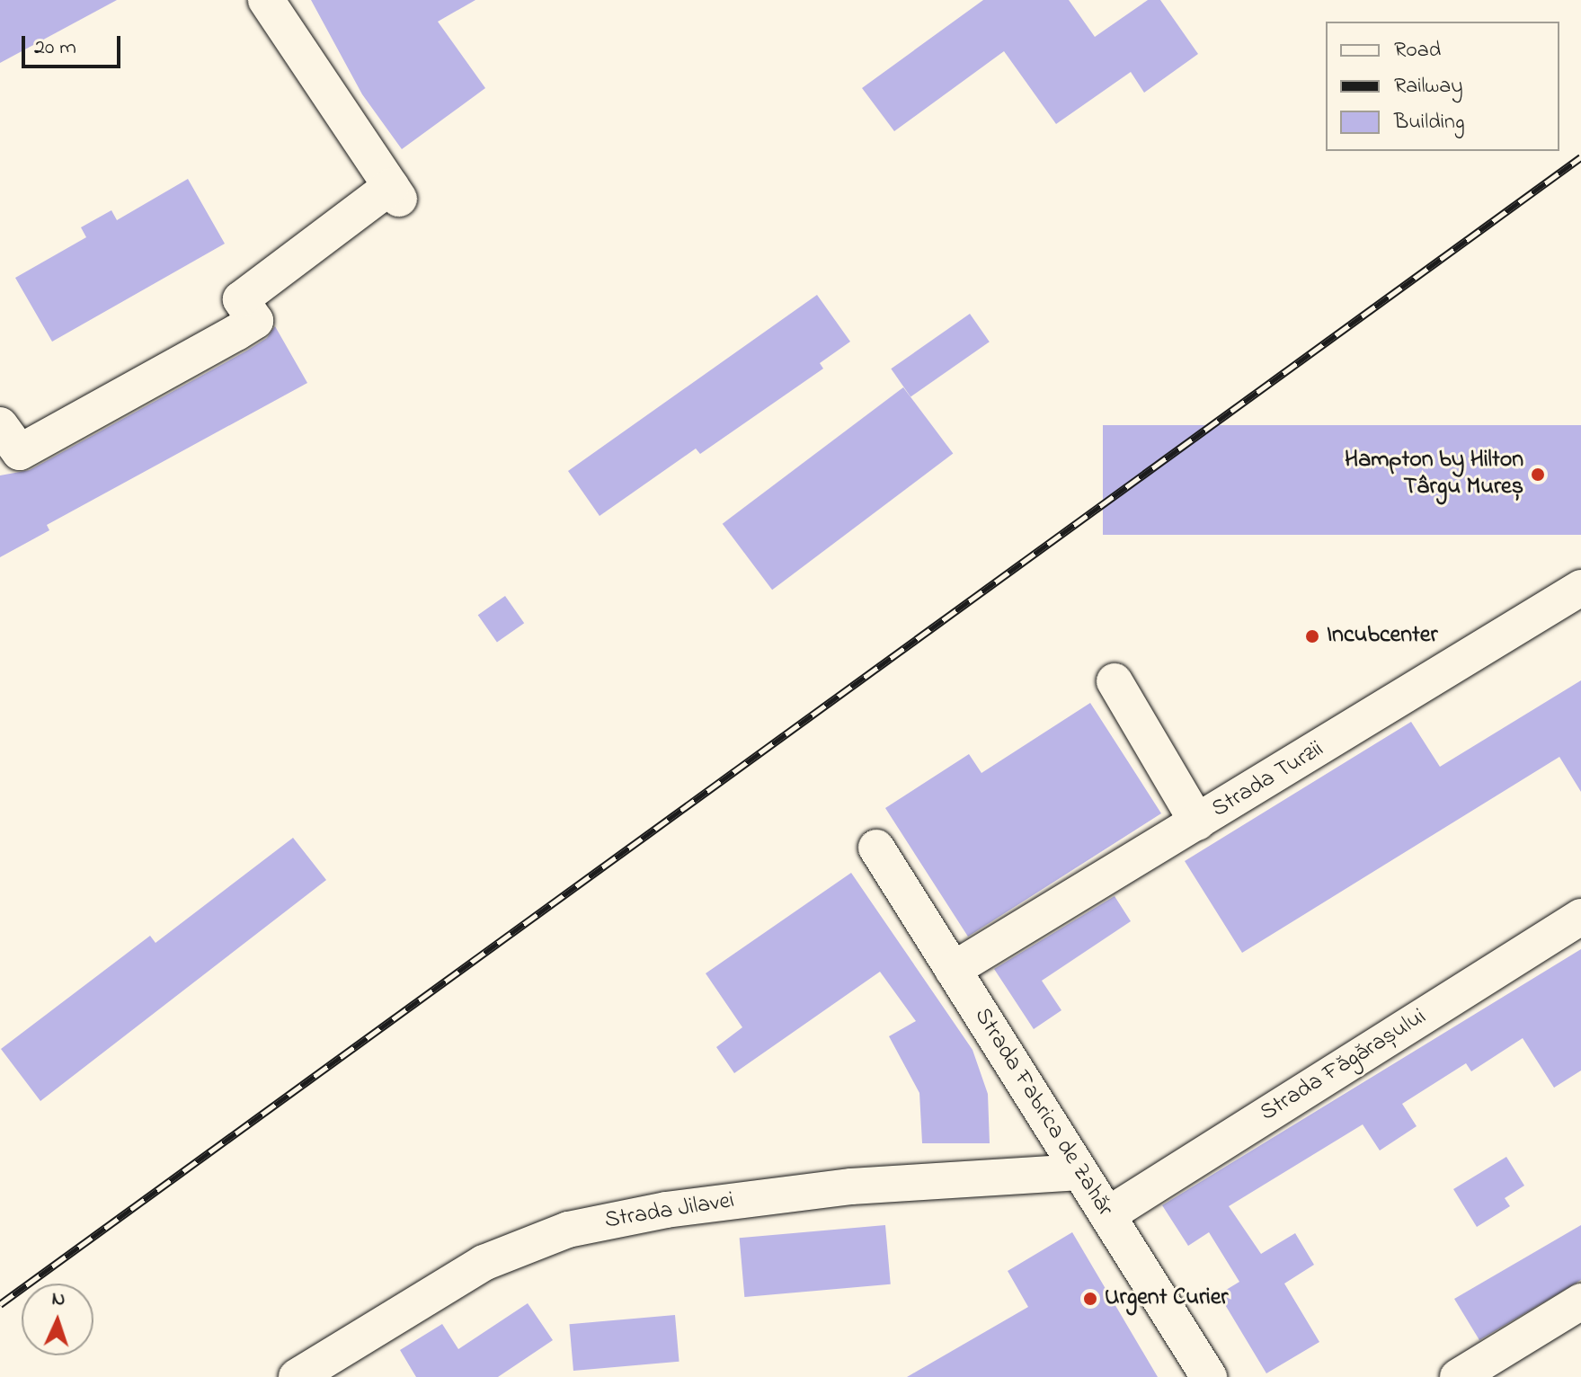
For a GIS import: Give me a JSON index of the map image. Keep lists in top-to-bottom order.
{
  "streets": {
    "street": [
      "Strada Turzii",
      "Strada Făgărașului",
      "Strada Fabrica de Zahăr",
      "Strada Jilavei"
    ]
  },
  "crossings": [
    ["Strada Turzii", "Strada Fabrica de Zahăr"],
    ["Strada Făgărașului", "Strada Fabrica de Zahăr"],
    ["Strada Fabrica de Zahăr", "Strada Jilavei"]
  ],
  "places": ["Hampton by Hilton Târgu Mureș", "Incubcenter", "Urgent Curier"],
  "legend": ["Road", "Railway", "Building"],
  "scale_bar": "20 m",
  "north": "top"
}
